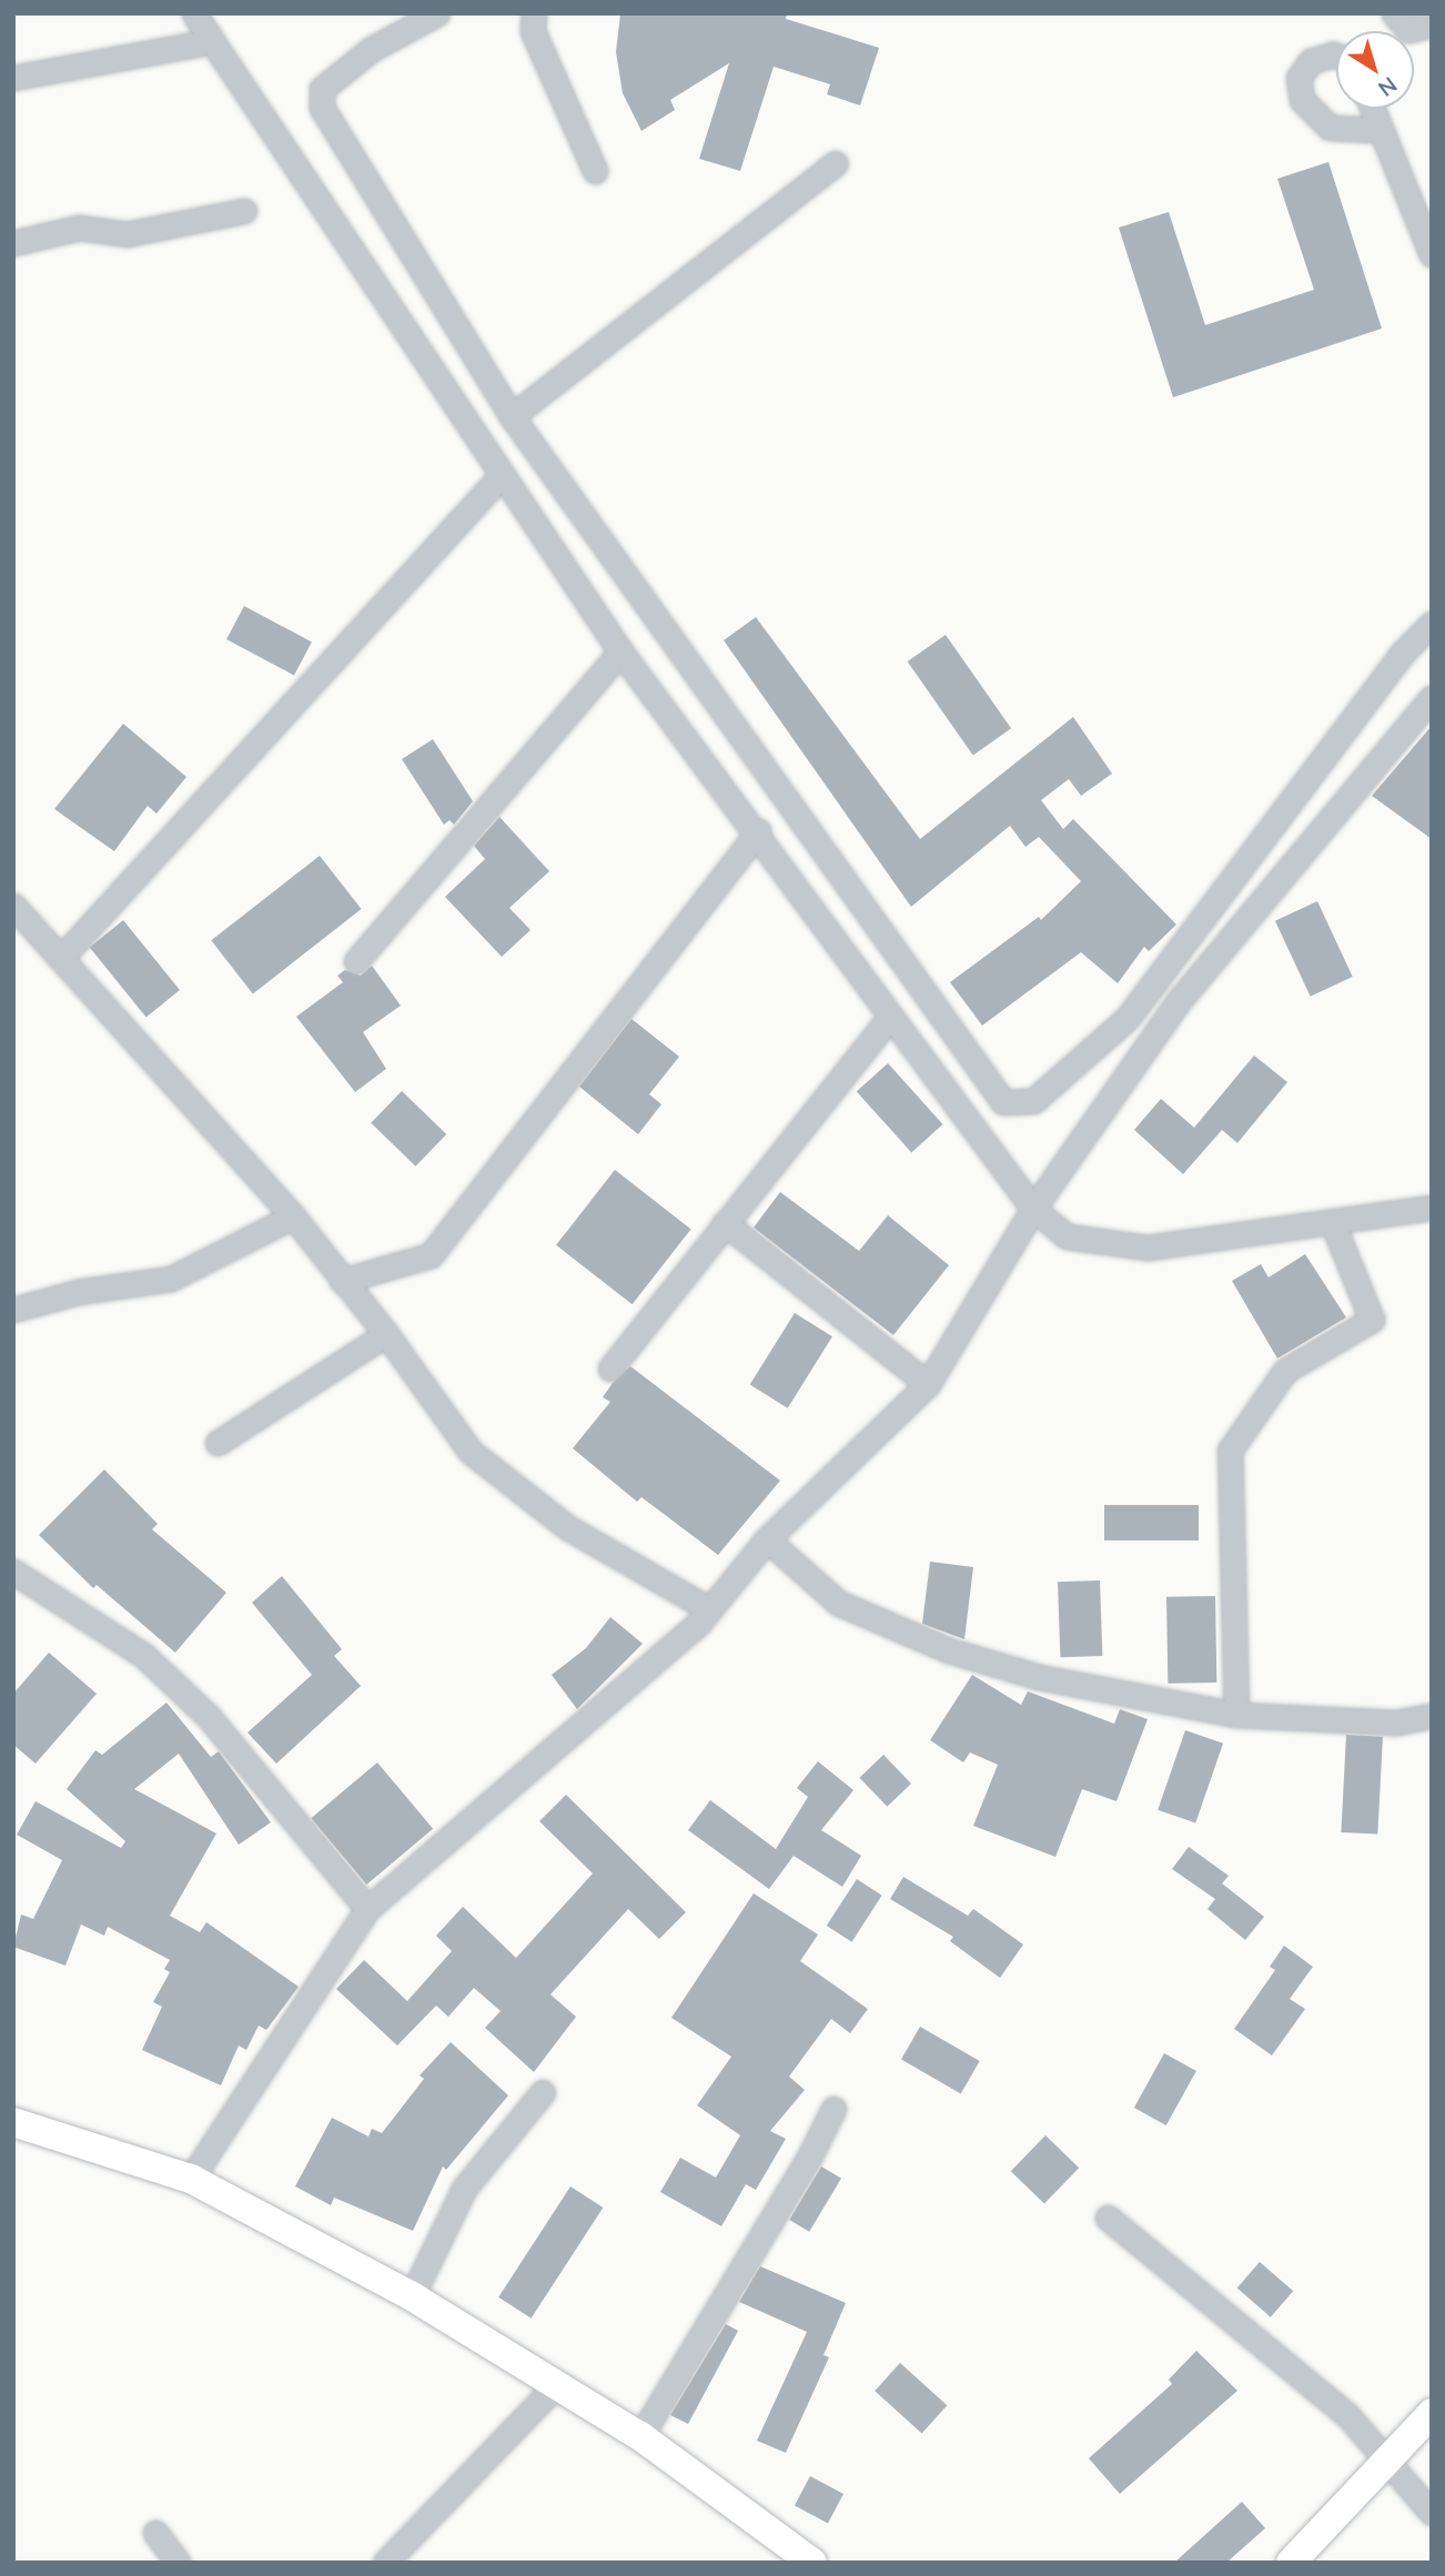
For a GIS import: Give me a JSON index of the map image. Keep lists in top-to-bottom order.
{
  "north": "bottom right"
}
